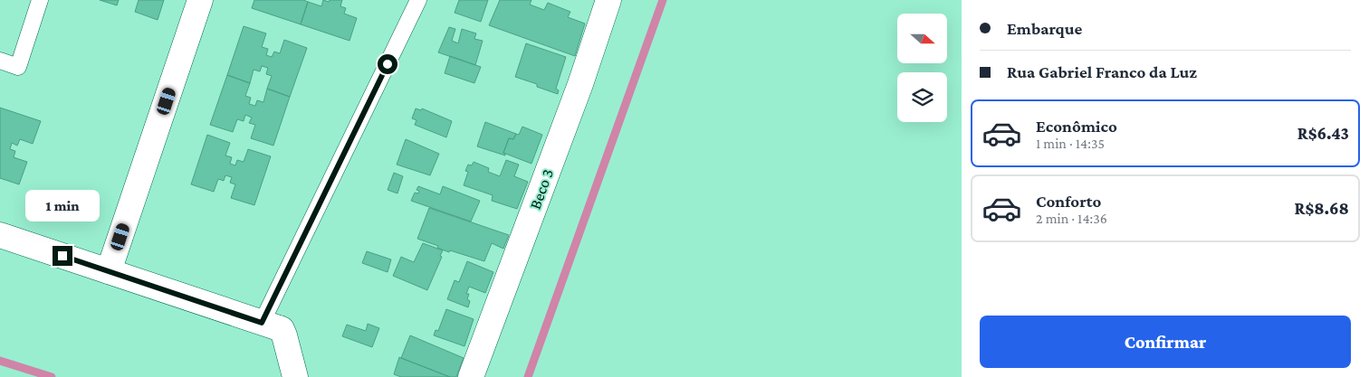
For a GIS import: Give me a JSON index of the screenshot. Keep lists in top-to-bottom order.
{
  "streets": {
    "street": ["Beco 3"]
  },
  "north": "right",
  "page": {
    "banner": ["Embarque", "Rua Gabriel Franco da Luz"],
    "list": [
      {
        "name": "Econômico",
        "note": "1 min · 14:35",
        "value": "R$6.43"
      },
      {
        "name": "Conforto",
        "note": "2 min · 14:36",
        "value": "R$8.68"
      }
    ],
    "bubble": "1 min",
    "buttons": "Confirmar"
  }
}
